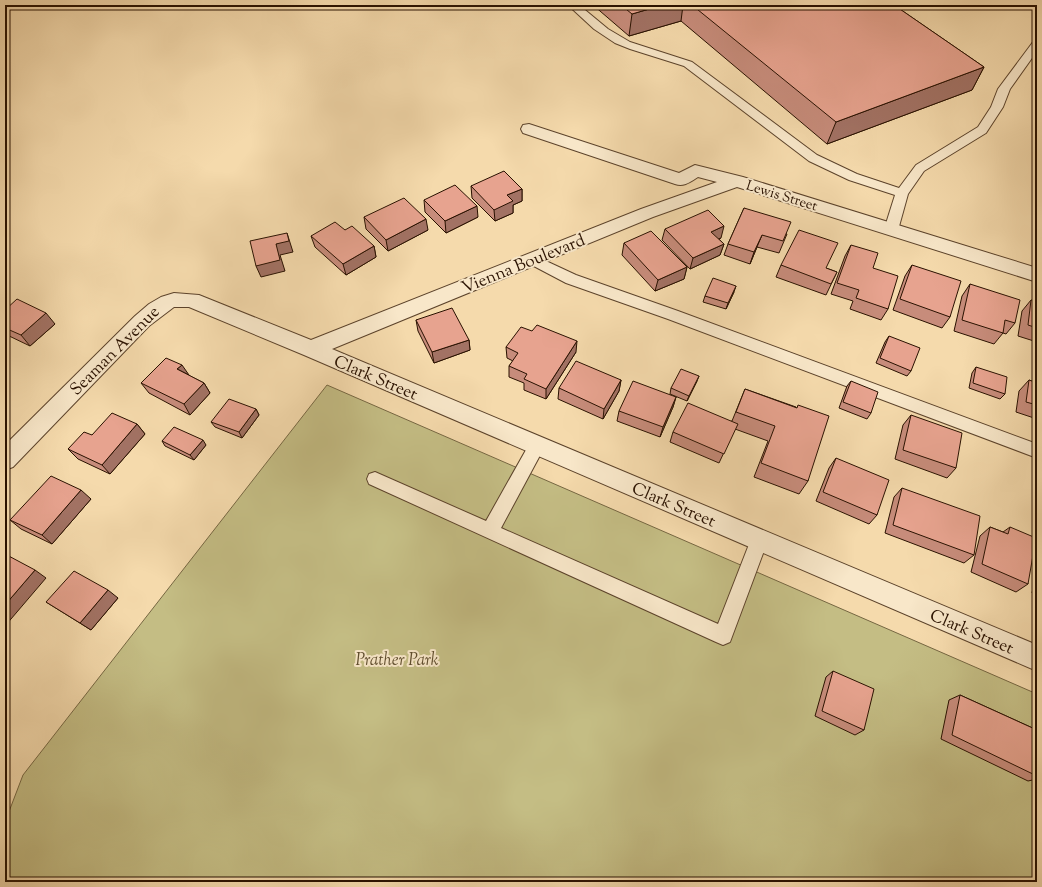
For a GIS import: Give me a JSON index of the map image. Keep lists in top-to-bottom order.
{
  "streets": {
    "street": [
      "Lewis Street",
      "Vienna Boulevard",
      "Seaman Avenue",
      "Clark Street"
    ]
  },
  "crossings": [
    ["Lewis Street", "Vienna Boulevard"],
    ["Vienna Boulevard", "Seaman Avenue"],
    ["Vienna Boulevard", "Clark Street"],
    ["Seaman Avenue", "Clark Street"]
  ],
  "parks": ["Prather Park"]
}
